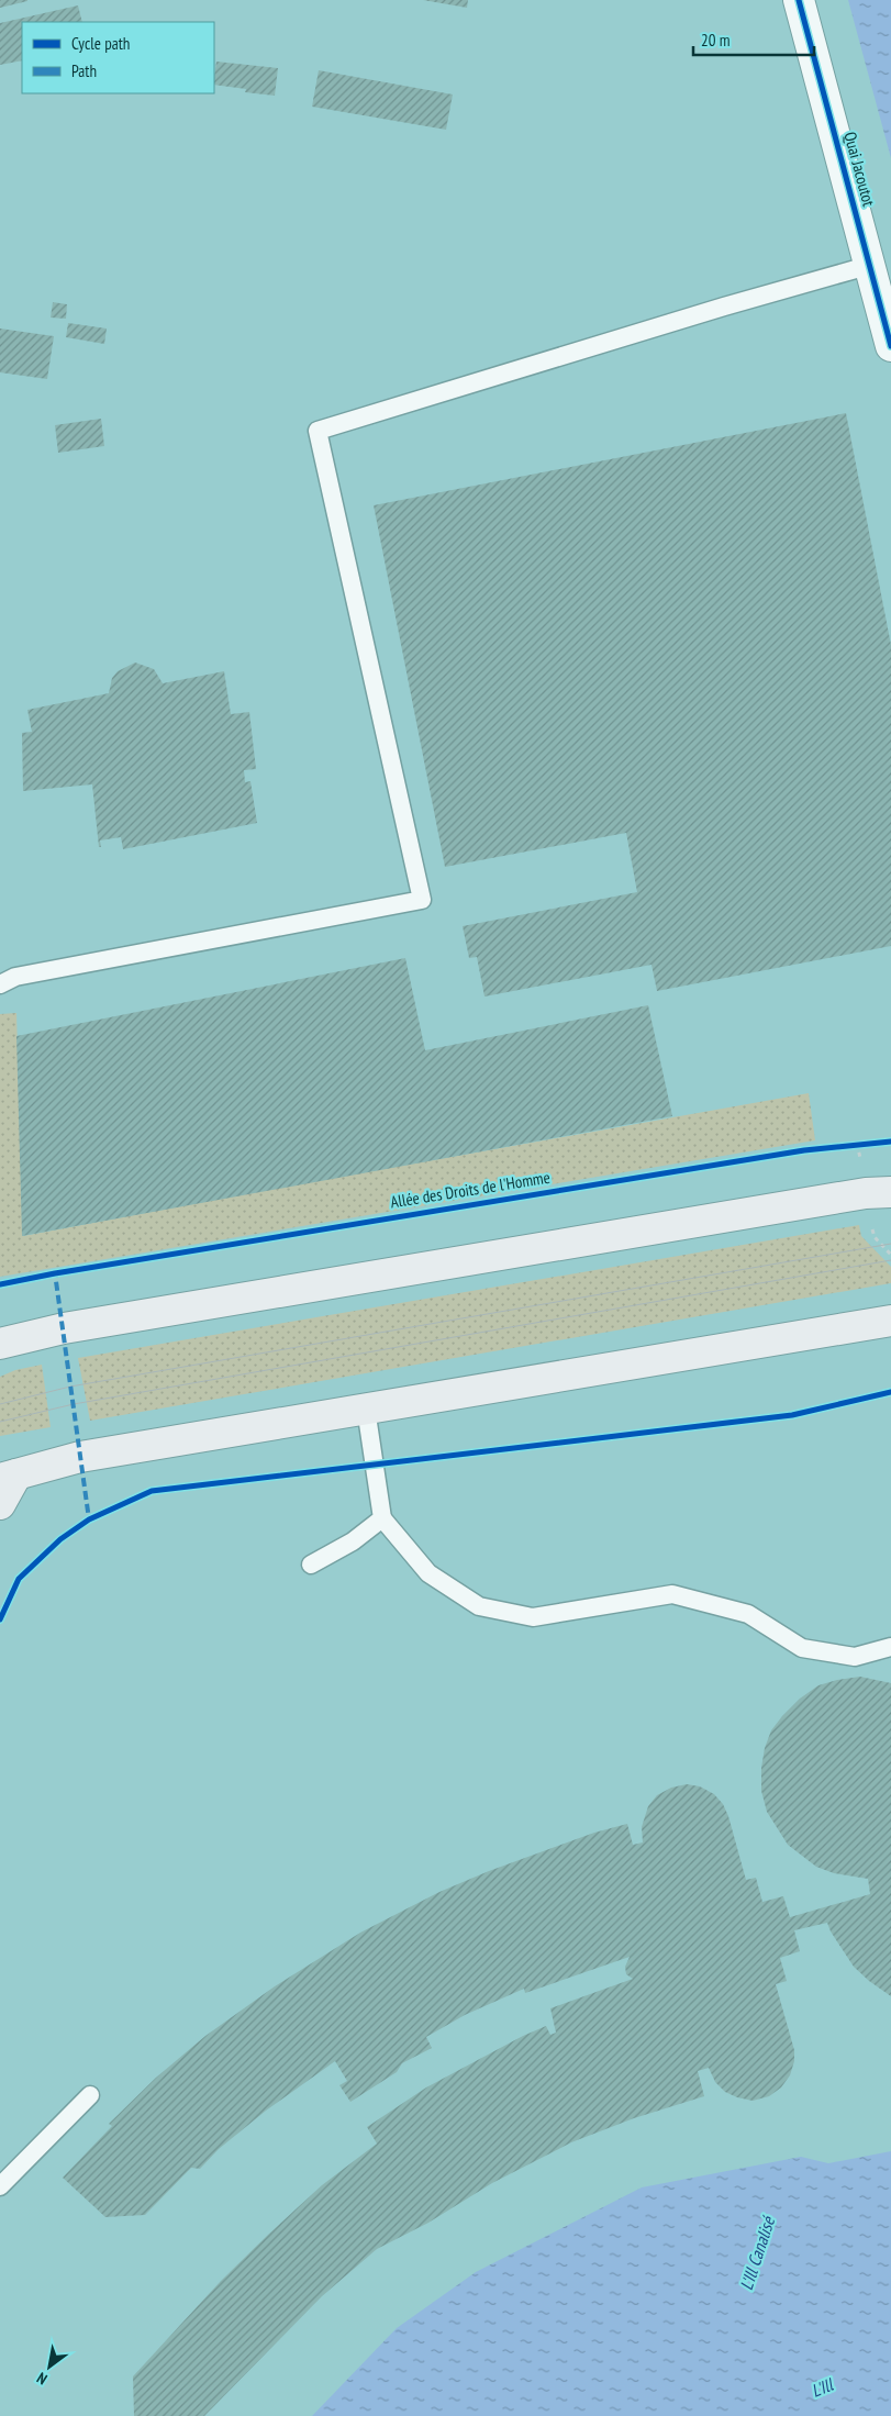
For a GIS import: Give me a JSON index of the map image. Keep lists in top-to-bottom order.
{
  "streets": {
    "street": ["Quai Jacoutot"],
    "cycle path": ["Allée des Droits de l'Homme"]
  },
  "water": ["L'Ill Canalisé", "L'Ill"],
  "legend": ["Cycle path", "Path"],
  "scale_bar": "20 m",
  "north": "bottom left"
}
